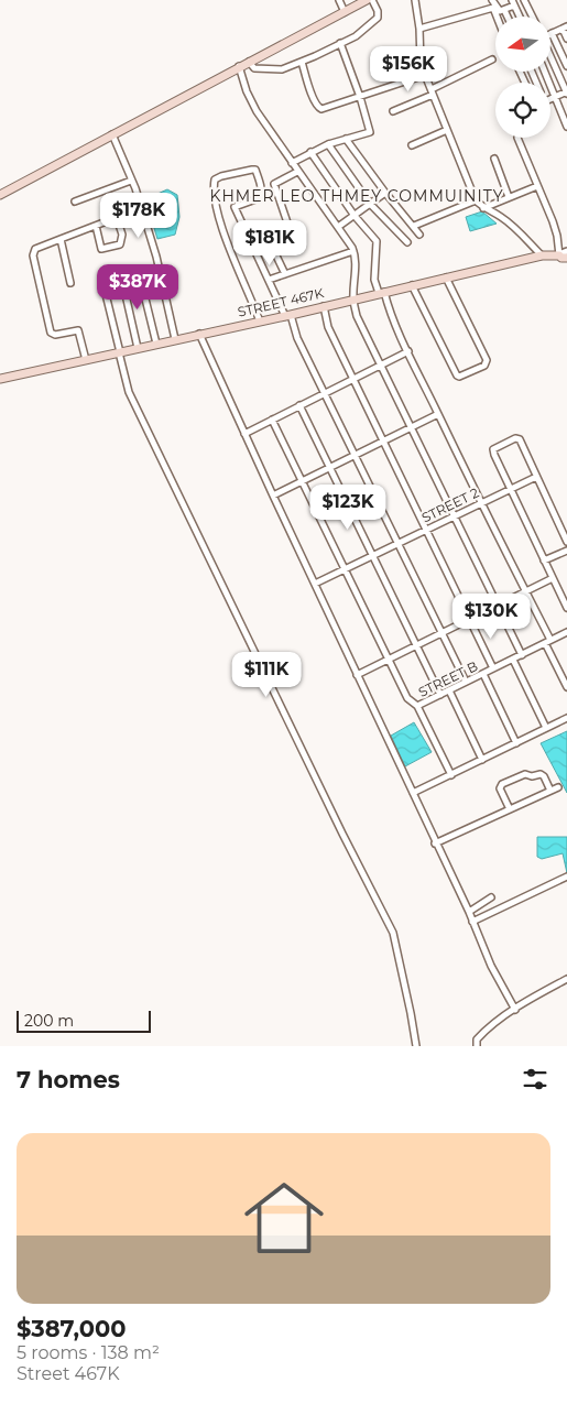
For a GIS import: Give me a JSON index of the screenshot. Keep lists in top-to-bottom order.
{
  "streets": {
    "street": ["STREET 467K", "STREET 2", "STREET B"]
  },
  "crossings": [
    ["STREET 2", "STREET B"]
  ],
  "districts": ["KHMER LEO THMEY COMMUINITY"],
  "scale_bar": "200 m",
  "north": "left",
  "page": {
    "price": [
      "$156K",
      "$178K",
      "$181K",
      "$387K",
      "$123K",
      "$130K",
      "$111K"
    ],
    "scale": "200 m",
    "heading": "7 homes",
    "list": [
      {
        "name": "$387,000",
        "note": "5 rooms · 138 m² · Street 467K"
      }
    ]
  }
}
